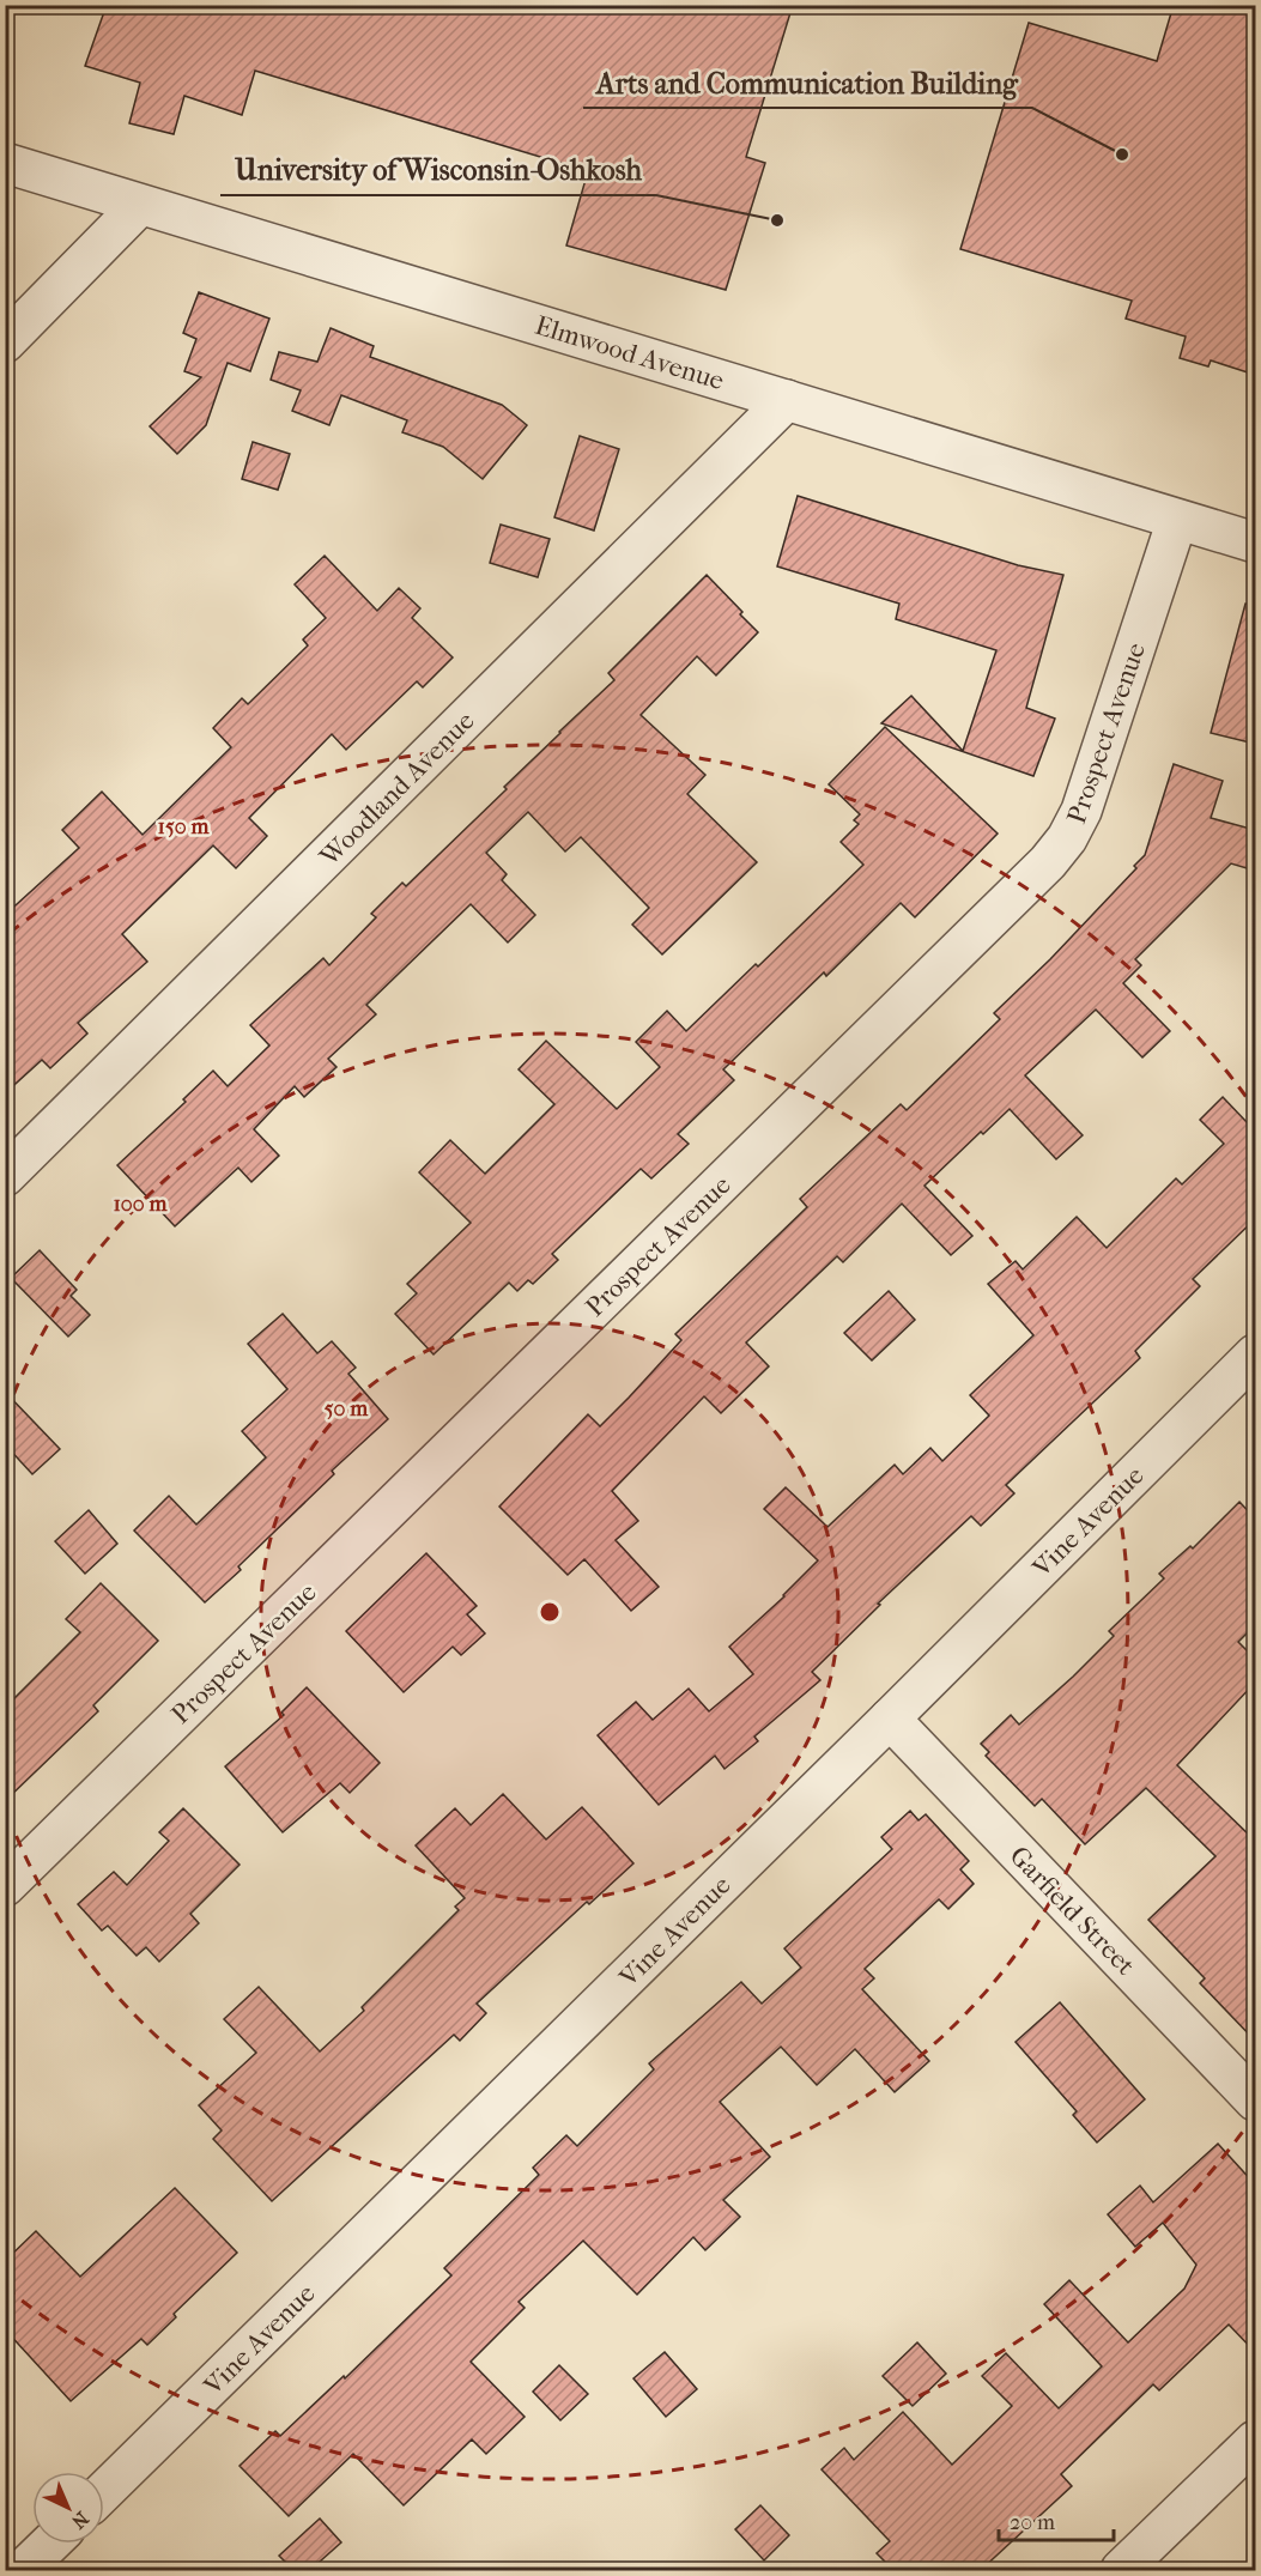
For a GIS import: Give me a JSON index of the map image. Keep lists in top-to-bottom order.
{
  "streets": {
    "street": [
      "Elmwood Avenue",
      "Prospect Avenue",
      "Woodland Avenue",
      "Vine Avenue",
      "Garfield Street"
    ]
  },
  "crossings": [
    ["Elmwood Avenue", "Prospect Avenue"],
    ["Elmwood Avenue", "Woodland Avenue"],
    ["Vine Avenue", "Garfield Street"]
  ],
  "places": ["Arts and Communication Building", "University of Wisconsin-Oshkosh"],
  "scale_bar": "20 m",
  "north": "bottom right",
  "rings": ["150 m", "100 m", "50 m"]
}
